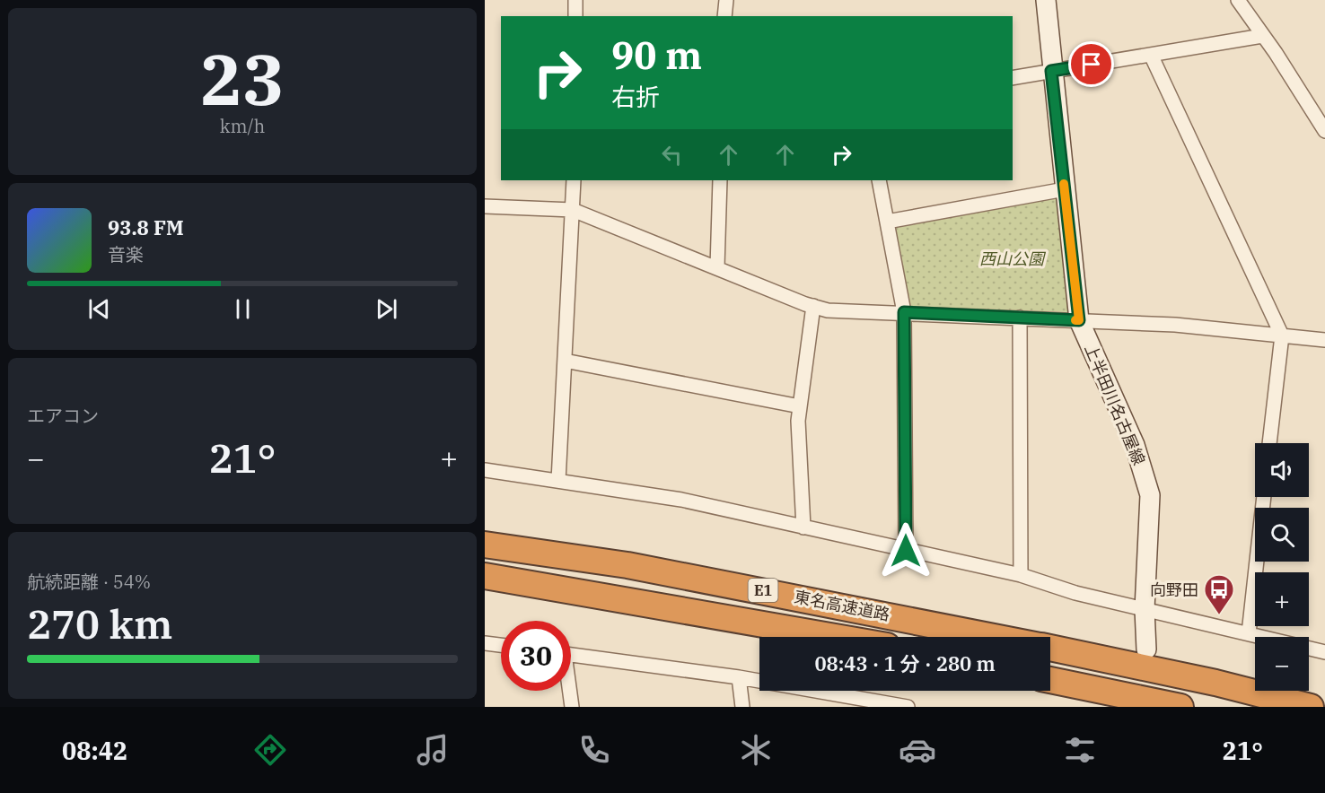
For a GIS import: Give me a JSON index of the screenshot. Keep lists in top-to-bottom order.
{
  "streets": {
    "highway": ["E1", "東名高速道路"],
    "main road": ["上半田川名古屋線"]
  },
  "parks": ["西山公園"],
  "places": {
    "bus stop": ["向野田"]
  },
  "page": {
    "tile": [
      ["23", "km/h"],
      "エアコン",
      ["航続距離 · 54%", "270 km"]
    ],
    "turn": ["90 m", "右折"],
    "song": ["93.8 FM", "音楽"],
    "heat": ["−", "21°", "+"],
    "map_buttons": ["+", "−"],
    "limit": "30",
    "trip": "08:43 · 1 分 · 280 m",
    "tabs": ["08:42", "21°"]
  }
}
